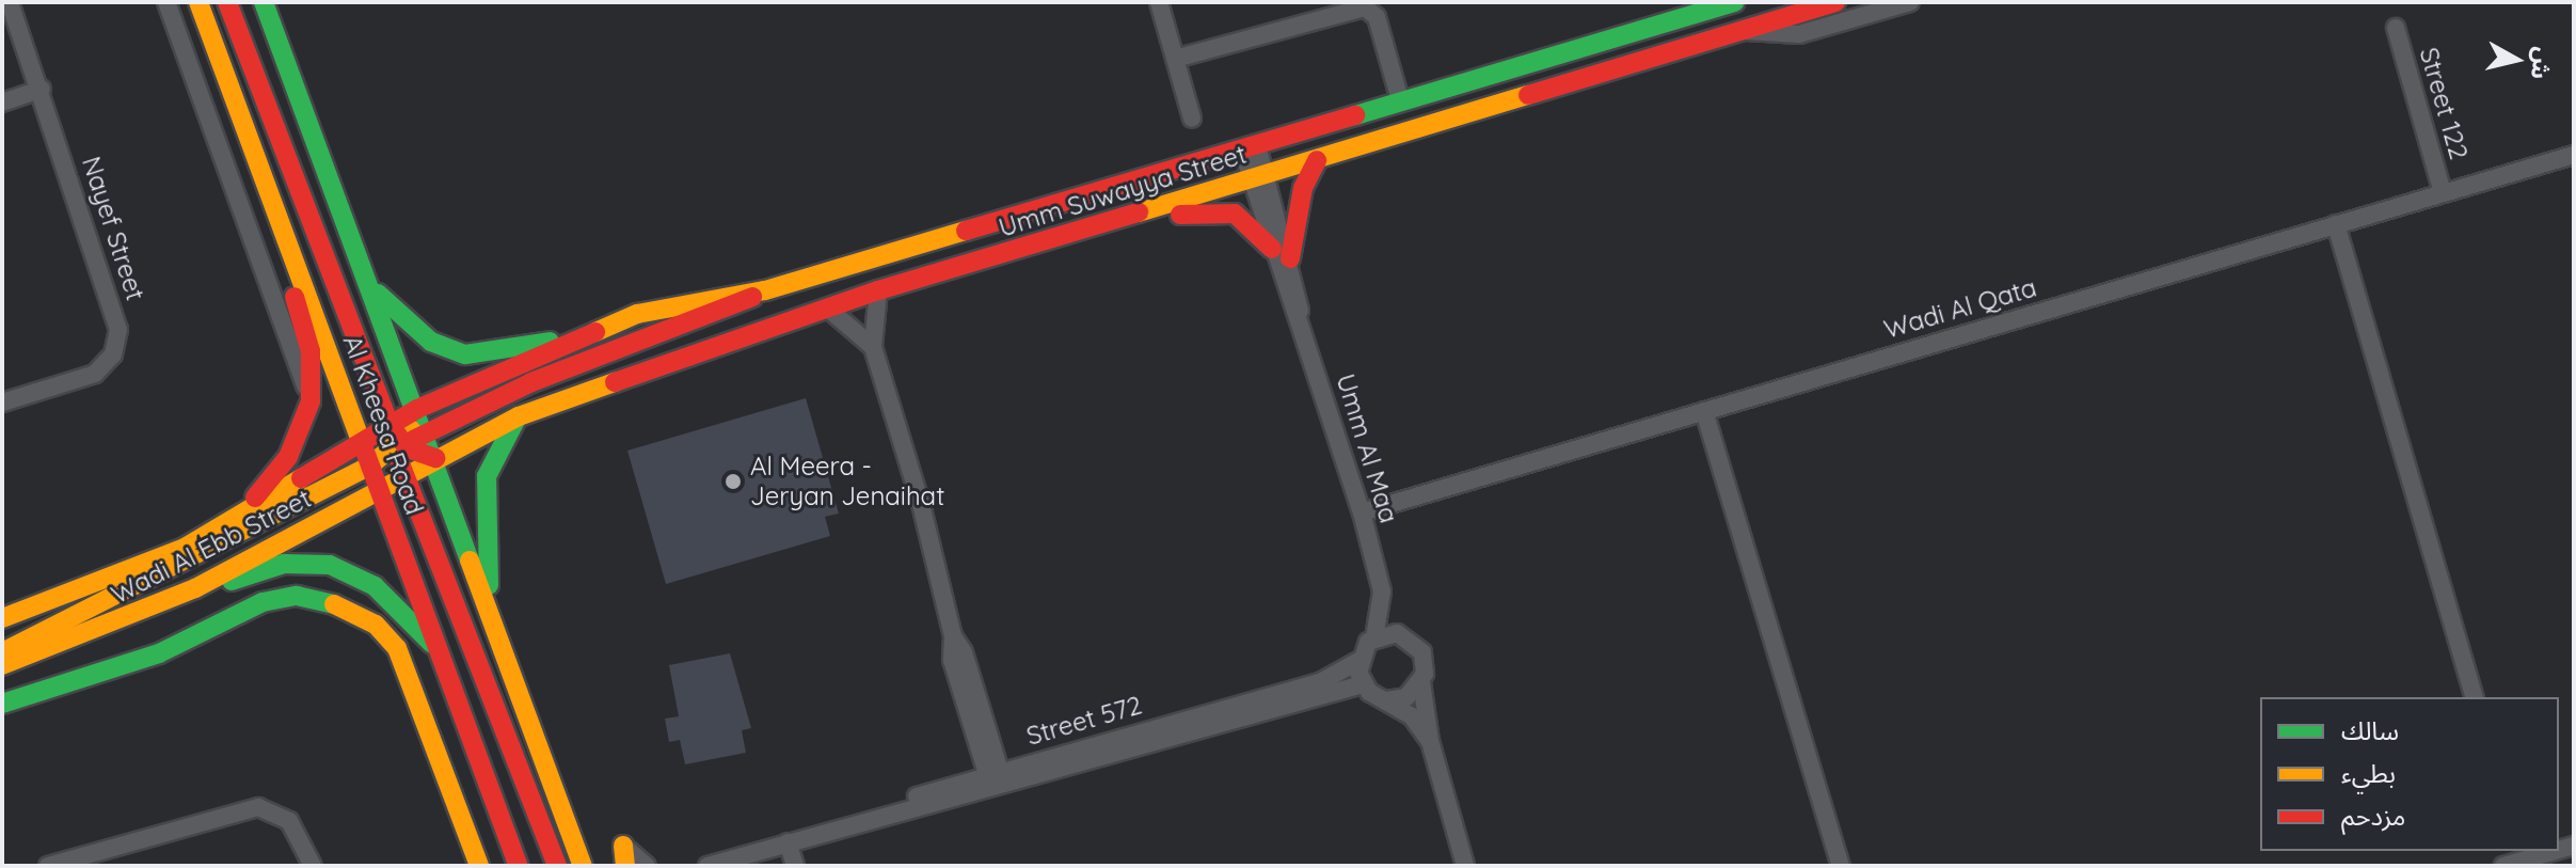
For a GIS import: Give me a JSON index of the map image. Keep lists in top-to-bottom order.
{
  "streets": {
    "main road": ["Umm Suwayya Street", "Al Kheesa Road", "Wadi Al Ebb Street"],
    "street": [
      "Street 122",
      "Nayef Street",
      "Wadi Al Qata",
      "Umm Al Maa",
      "Street 572"
    ]
  },
  "crossings": [
    ["Street 122", "Wadi Al Qata"],
    ["Umm Suwayya Street", "Al Kheesa Road"],
    ["Umm Suwayya Street", "Umm Al Maa"],
    ["Umm Suwayya Street", "Wadi Al Ebb Street"],
    ["Wadi Al Qata", "Umm Al Maa"],
    ["Al Kheesa Road", "Wadi Al Ebb Street"],
    ["Umm Al Maa", "Street 572"]
  ],
  "places": ["Al Meera - Jeryan Jenaihat"],
  "legend": ["سالك", "بطيء", "مزدحم"],
  "north": "right"
}
